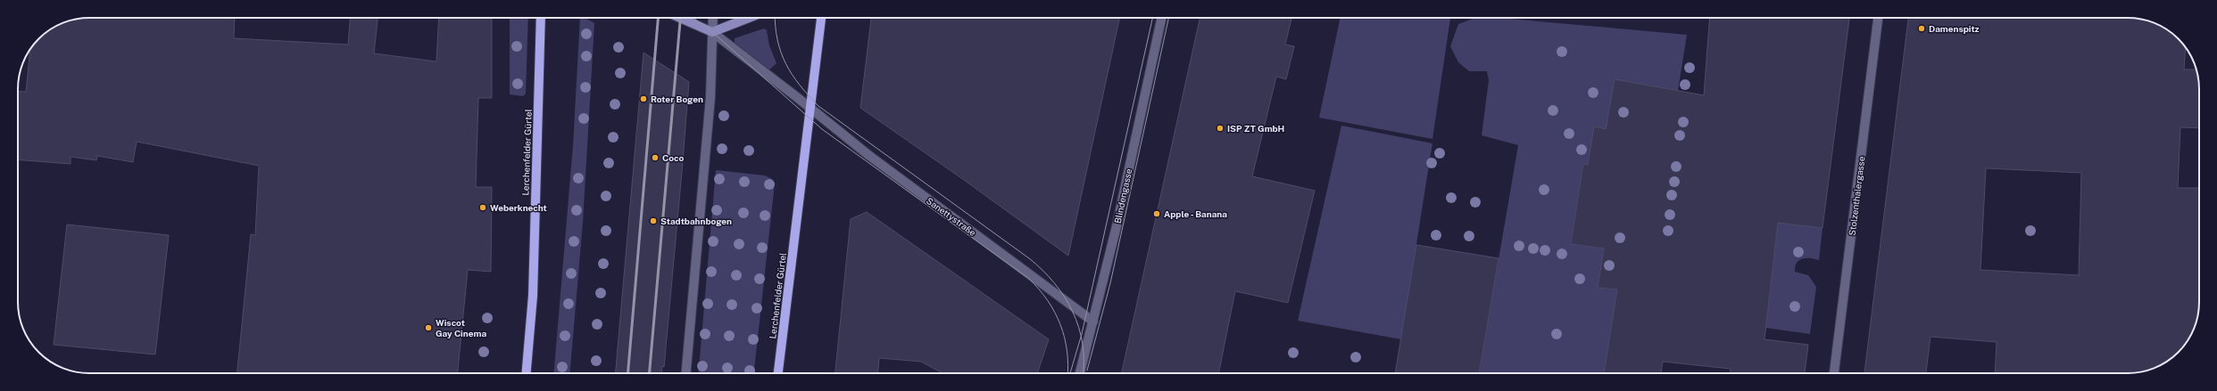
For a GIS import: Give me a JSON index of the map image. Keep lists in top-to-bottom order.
{
  "streets": {
    "main road": ["Lerchenfelder Gürtel"],
    "street": ["Blindengasse", "Stolzenthalergasse", "Sanettystraße"]
  },
  "crossings": [
    ["Lerchenfelder Gürtel", "Sanettystraße"],
    ["Blindengasse", "Sanettystraße"]
  ],
  "places": [
    "Damenspitz",
    "Roter Bogen",
    "ISP ZT GmbH",
    "Coco",
    "Weberknecht",
    "Apple - Banana",
    "Stadtbahnbogen",
    "Wiscot Gay Cinema"
  ]
}
